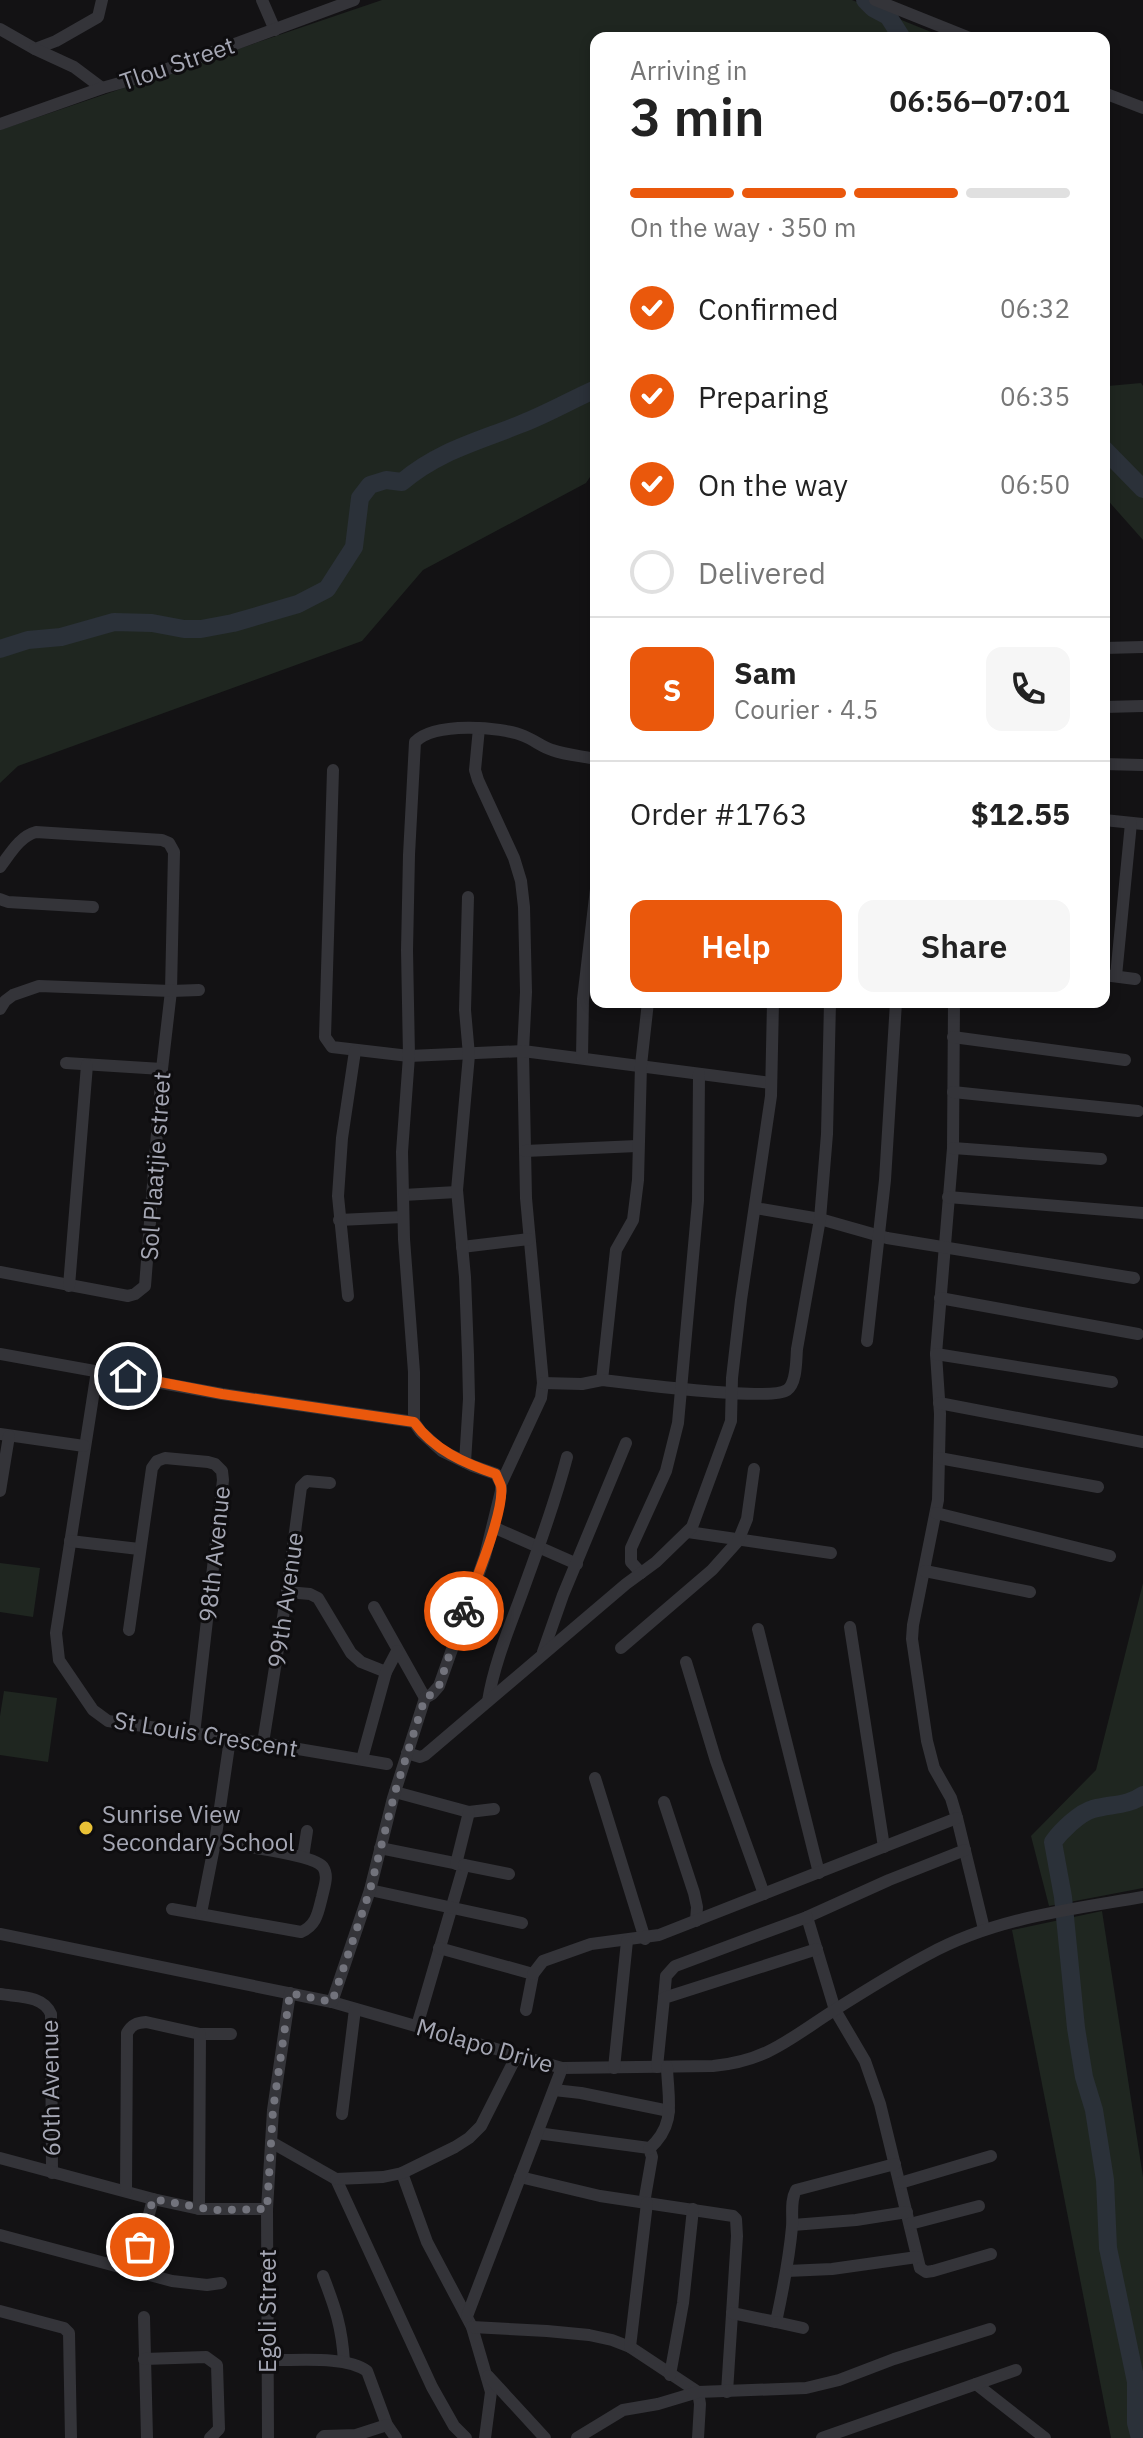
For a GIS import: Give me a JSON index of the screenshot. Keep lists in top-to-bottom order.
{
  "streets": {
    "street": [
      "Tlou Street",
      "Sol Plaatjie street",
      "98th Avenue",
      "99th Avenue",
      "St Louis Crescent",
      "Molapo Drive",
      "60th Avenue",
      "Egoli Street"
    ]
  },
  "crossings": [
    ["98th Avenue", "St Louis Crescent"],
    ["99th Avenue", "St Louis Crescent"],
    ["Molapo Drive", "Egoli Street"]
  ],
  "places": ["Sunrise View Secondary School"],
  "page": {
    "heading": ["3 min", "Arriving in", "06:56–07:01"],
    "panel": [
      "Sam",
      "Courier · 4.5",
      "Order #1763",
      "$12.55"
    ],
    "bar": "On the way · 350 m",
    "list": [
      ["Confirmed", "06:32"],
      ["Preparing", "06:35"],
      ["On the way", "06:50"],
      "Delivered"
    ],
    "round": "S",
    "buttons": ["Help", "Share"]
  }
}
